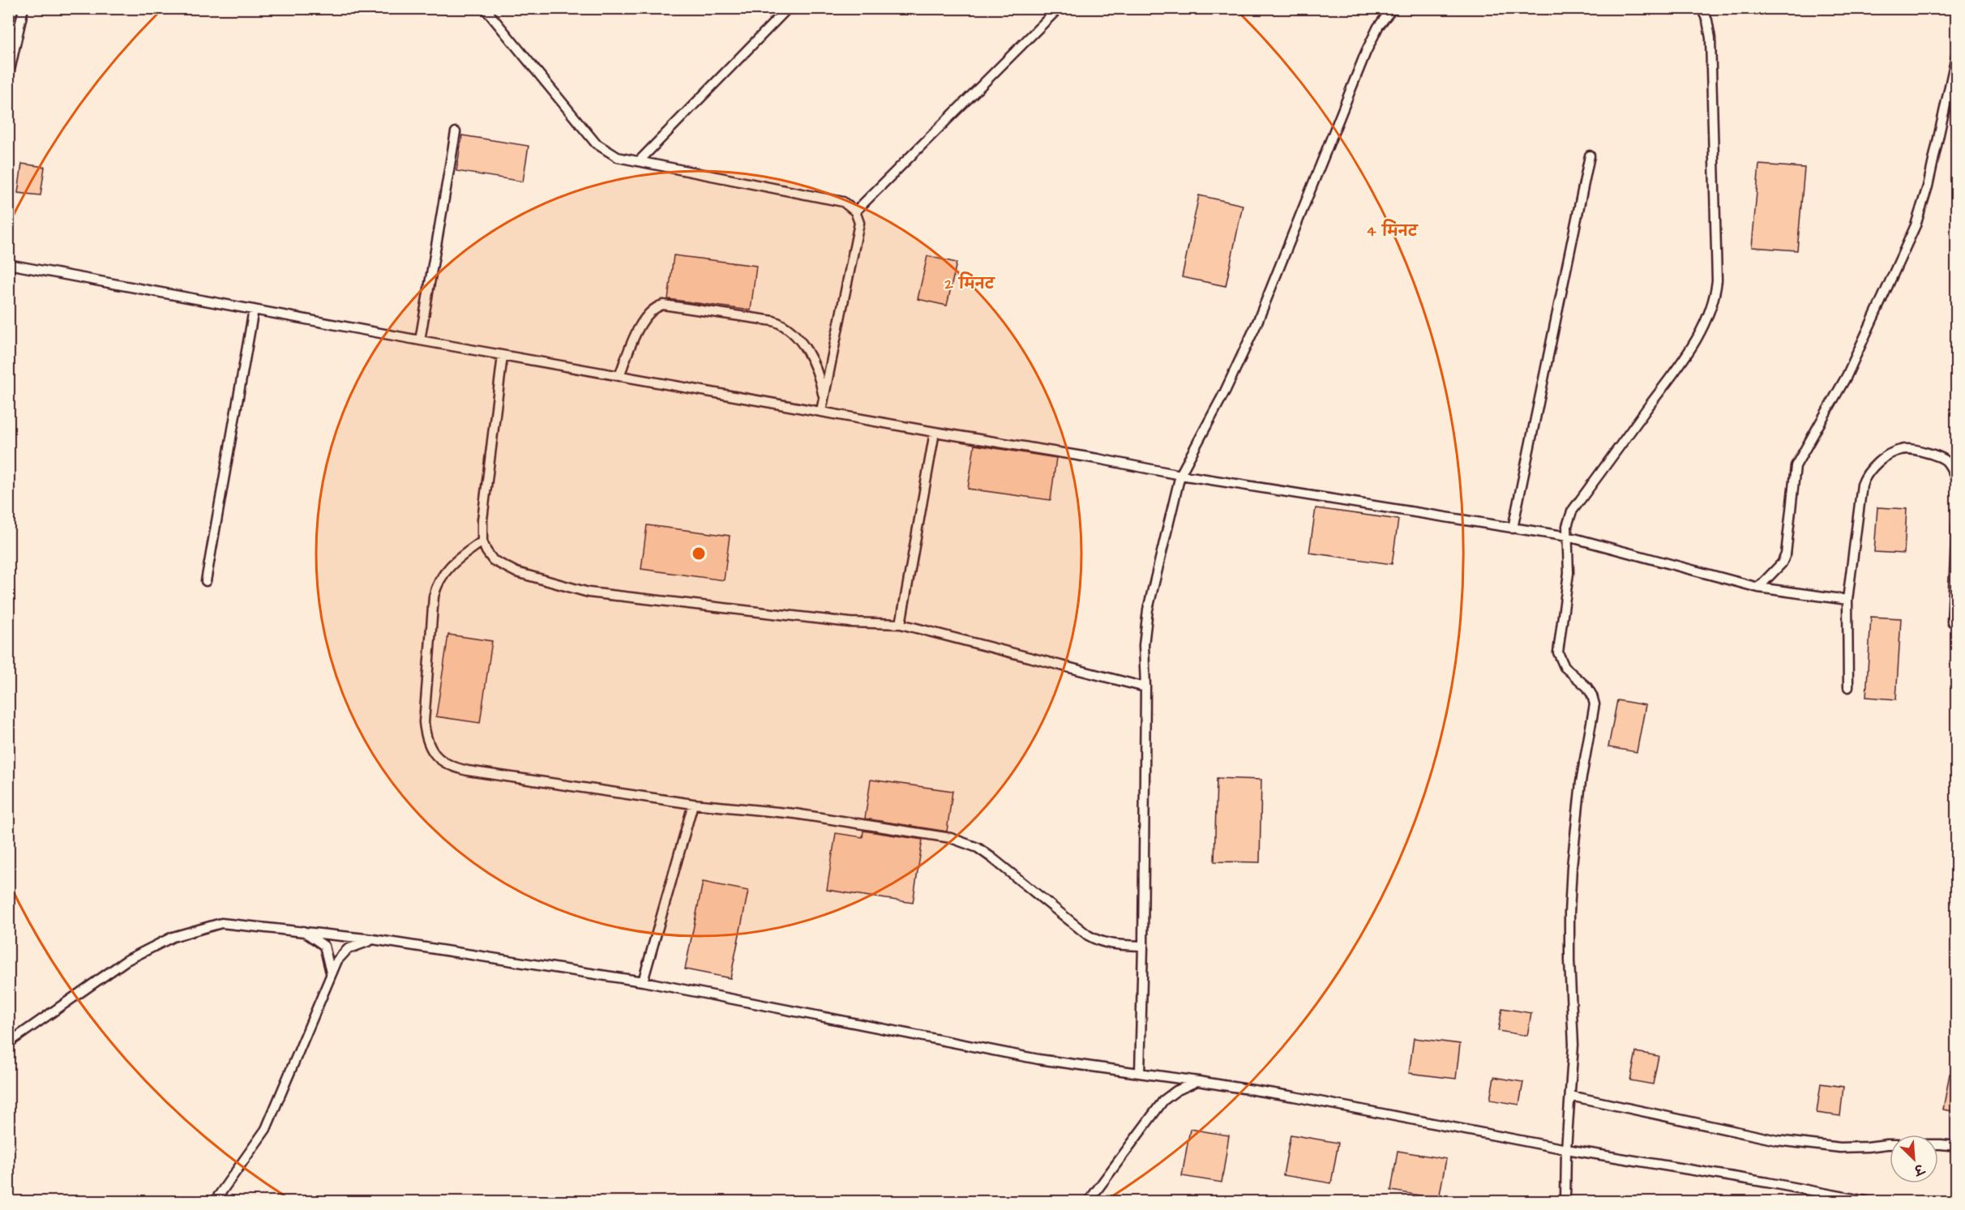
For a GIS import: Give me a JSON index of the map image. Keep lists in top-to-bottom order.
{
  "north": "bottom right",
  "rings": ["4 मिनट", "2 मिनट"]
}
